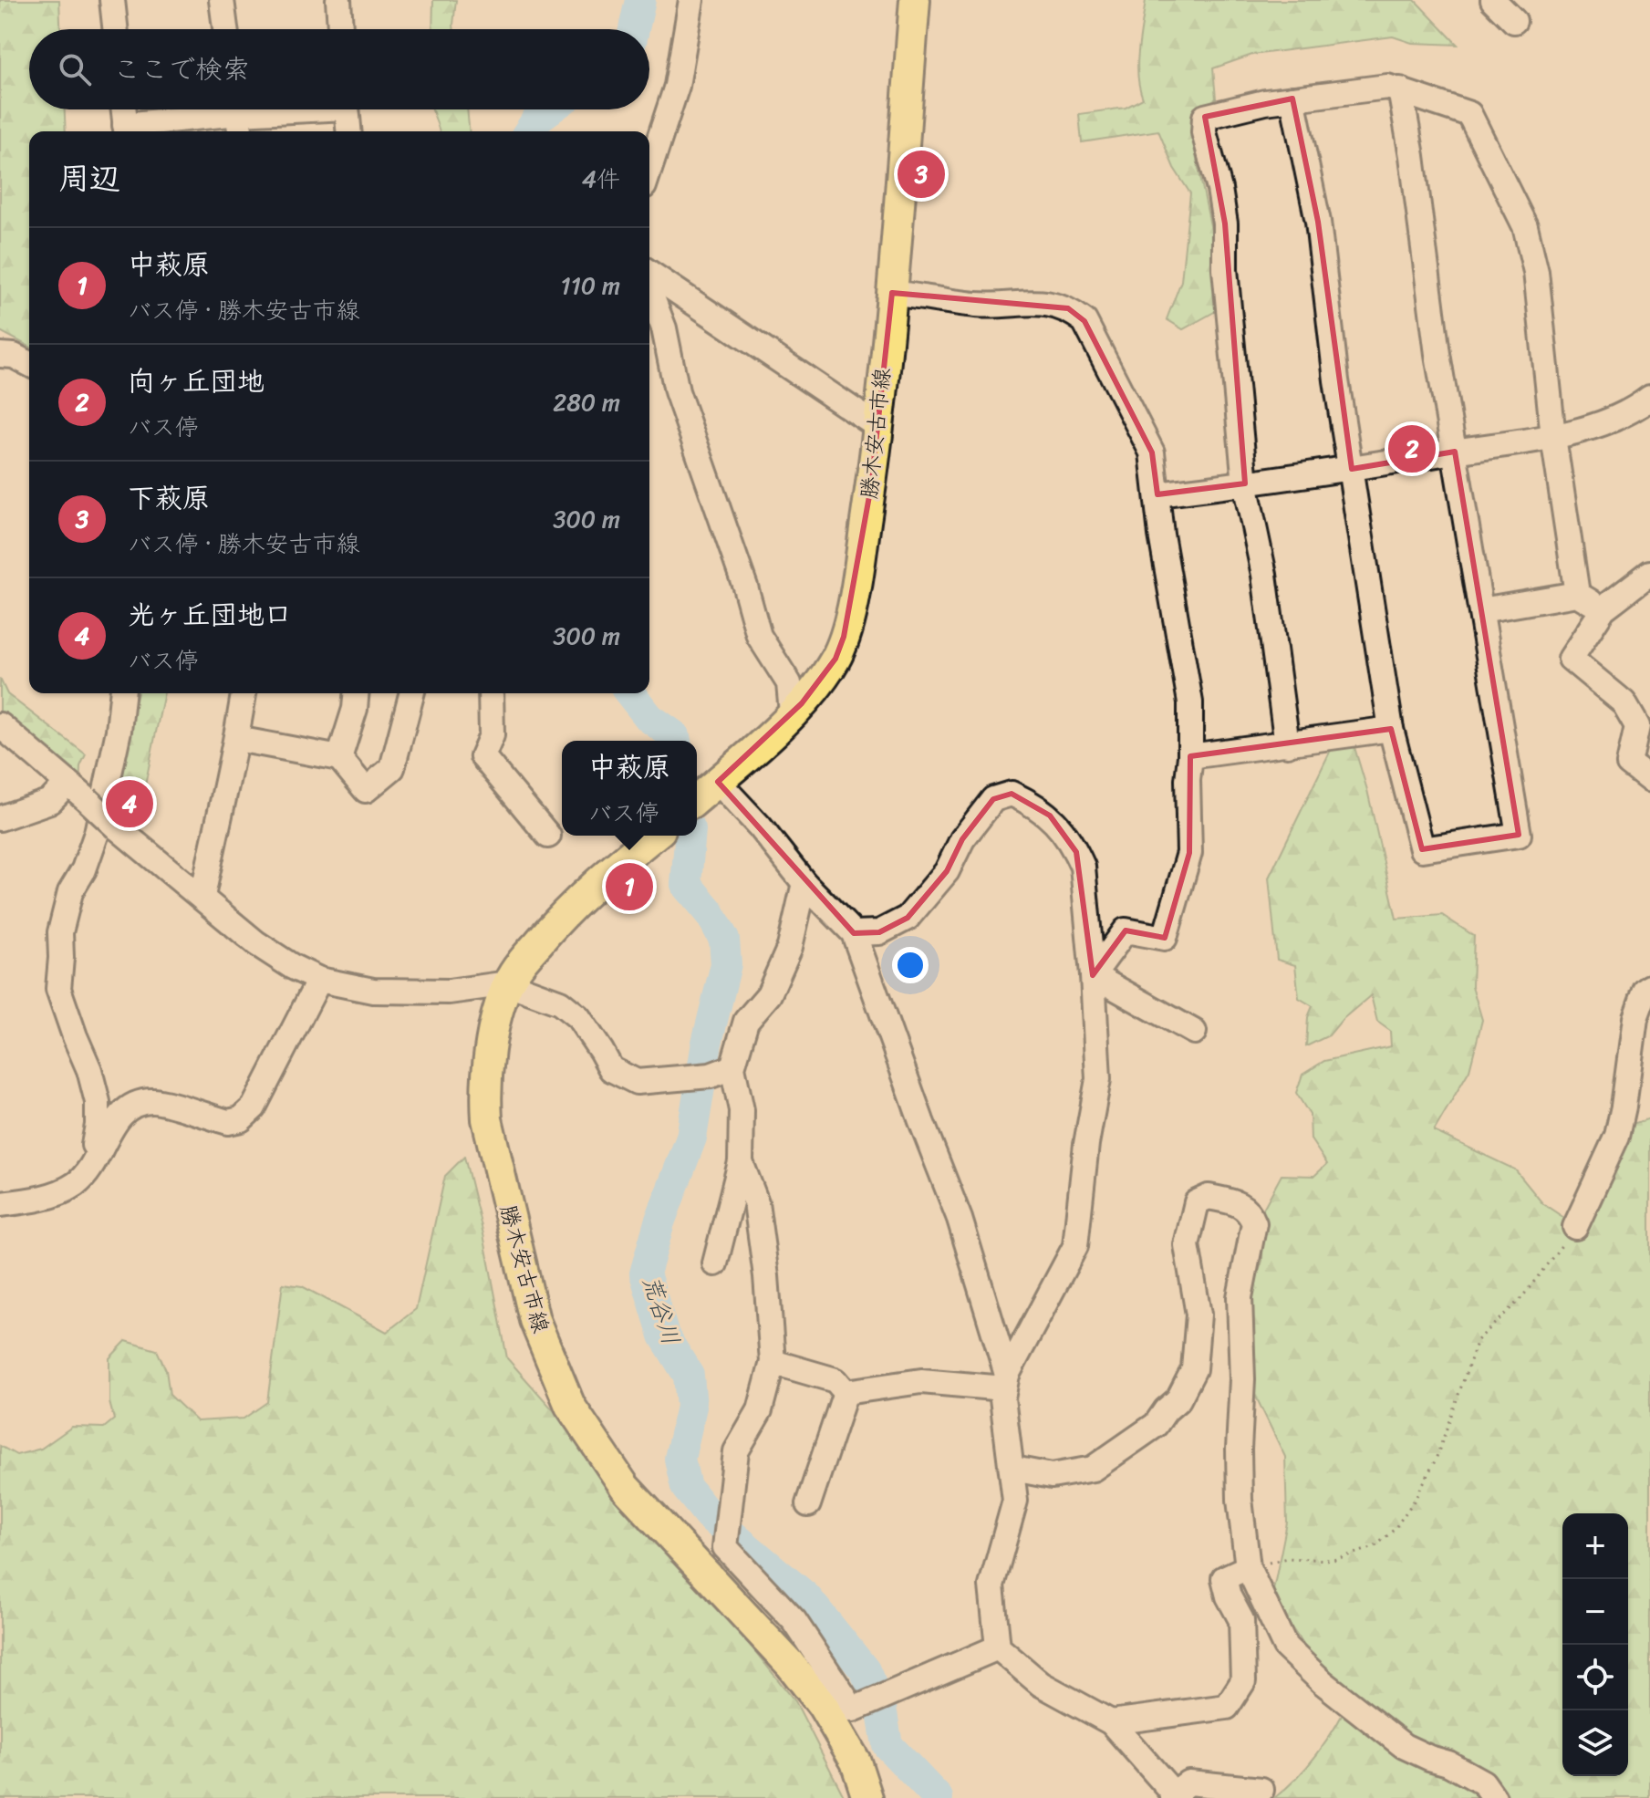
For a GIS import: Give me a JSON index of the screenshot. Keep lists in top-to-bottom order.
{
  "streets": {
    "main road": ["勝木安古市線"]
  },
  "water": ["荒谷川"],
  "page": {
    "search": "ここで検索",
    "heading": ["周辺", "4件"],
    "pins": [
      "3",
      "2",
      "4",
      "1"
    ],
    "list": [
      {
        "mark": "1",
        "name": "中萩原",
        "note": "バス停 · 勝木安古市線",
        "value": "110 m"
      },
      {
        "mark": "2",
        "name": "向ヶ丘団地",
        "note": "バス停",
        "value": "280 m"
      },
      {
        "mark": "3",
        "name": "下萩原",
        "note": "バス停 · 勝木安古市線",
        "value": "300 m"
      },
      {
        "mark": "4",
        "name": "光ヶ丘団地口",
        "note": "バス停",
        "value": "300 m"
      }
    ],
    "popup": ["中萩原", "バス停"],
    "map_buttons": ["+", "−"]
  }
}
